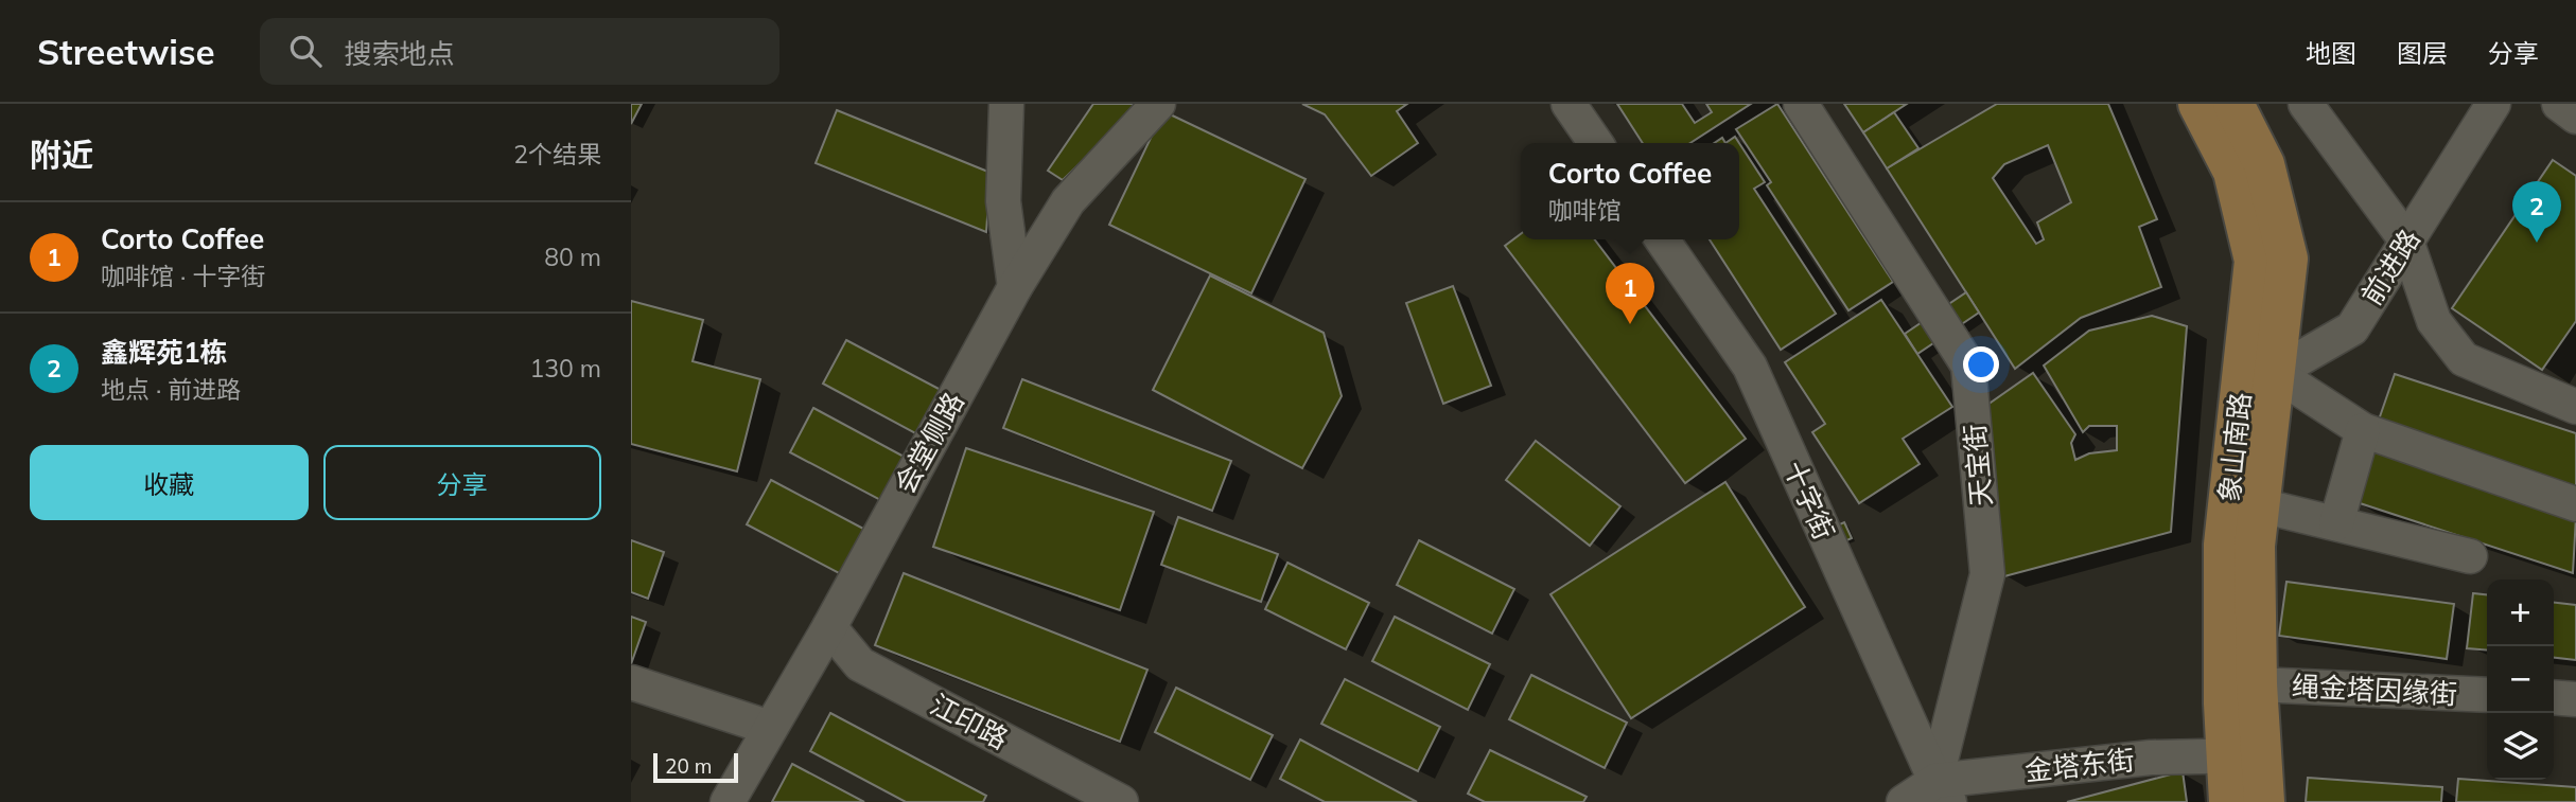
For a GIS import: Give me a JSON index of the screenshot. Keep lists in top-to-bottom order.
{
  "streets": {
    "main road": ["象山南路"],
    "street": [
      "前进路",
      "会堂侧路",
      "天宝街",
      "十字街",
      "绳金塔因缘街",
      "江印路",
      "金塔东街"
    ]
  },
  "crossings": [
    ["前进路", "象山南路"],
    ["会堂侧路", "江印路"],
    ["象山南路", "绳金塔因缘街"],
    ["象山南路", "金塔东街"],
    ["天宝街", "十字街"],
    ["天宝街", "金塔东街"],
    ["十字街", "金塔东街"]
  ],
  "scale_bar": "20 m",
  "page": {
    "header": "Streetwise",
    "search": "搜索地点",
    "nav": ["地图", "图层", "分享"],
    "heading": ["附近", "2个结果"],
    "popup": ["Corto Coffee", "咖啡馆"],
    "pins": ["2", "1"],
    "list": [
      {
        "mark": "1",
        "name": "Corto Coffee",
        "note": "咖啡馆 · 十字街",
        "value": "80 m"
      },
      {
        "mark": "2",
        "name": "鑫辉苑1栋",
        "note": "地点 · 前进路",
        "value": "130 m"
      }
    ],
    "buttons": ["收藏", "分享"],
    "map_buttons": ["+", "−"],
    "scale": "20 m"
  }
}
